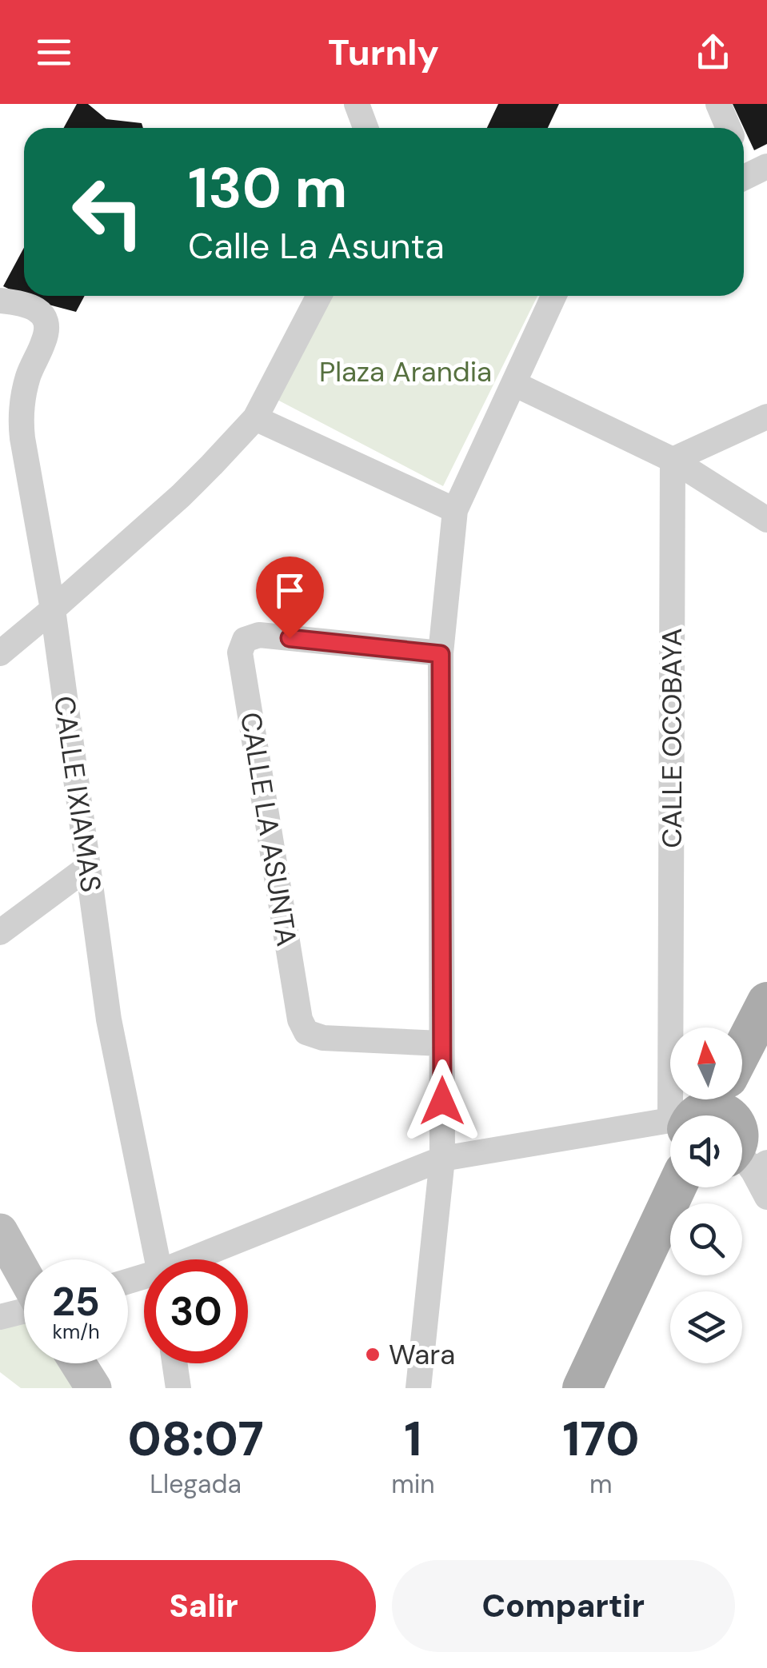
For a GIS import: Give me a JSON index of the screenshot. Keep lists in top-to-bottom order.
{
  "streets": {
    "street": ["CALLE OCOBAYA", "CALLE IXIAMAS", "CALLE LA ASUNTA"]
  },
  "parks": ["Plaza Arandia"],
  "places": ["Wara"],
  "north": "top",
  "page": {
    "header": "Turnly",
    "turn": ["130 m", "Calle La Asunta"],
    "speed": "25 km/h",
    "limit": "30",
    "eta": [
      "08:07",
      "Llegada",
      "1",
      "min",
      "170",
      "m"
    ],
    "buttons": ["Salir", "Compartir"]
  }
}
